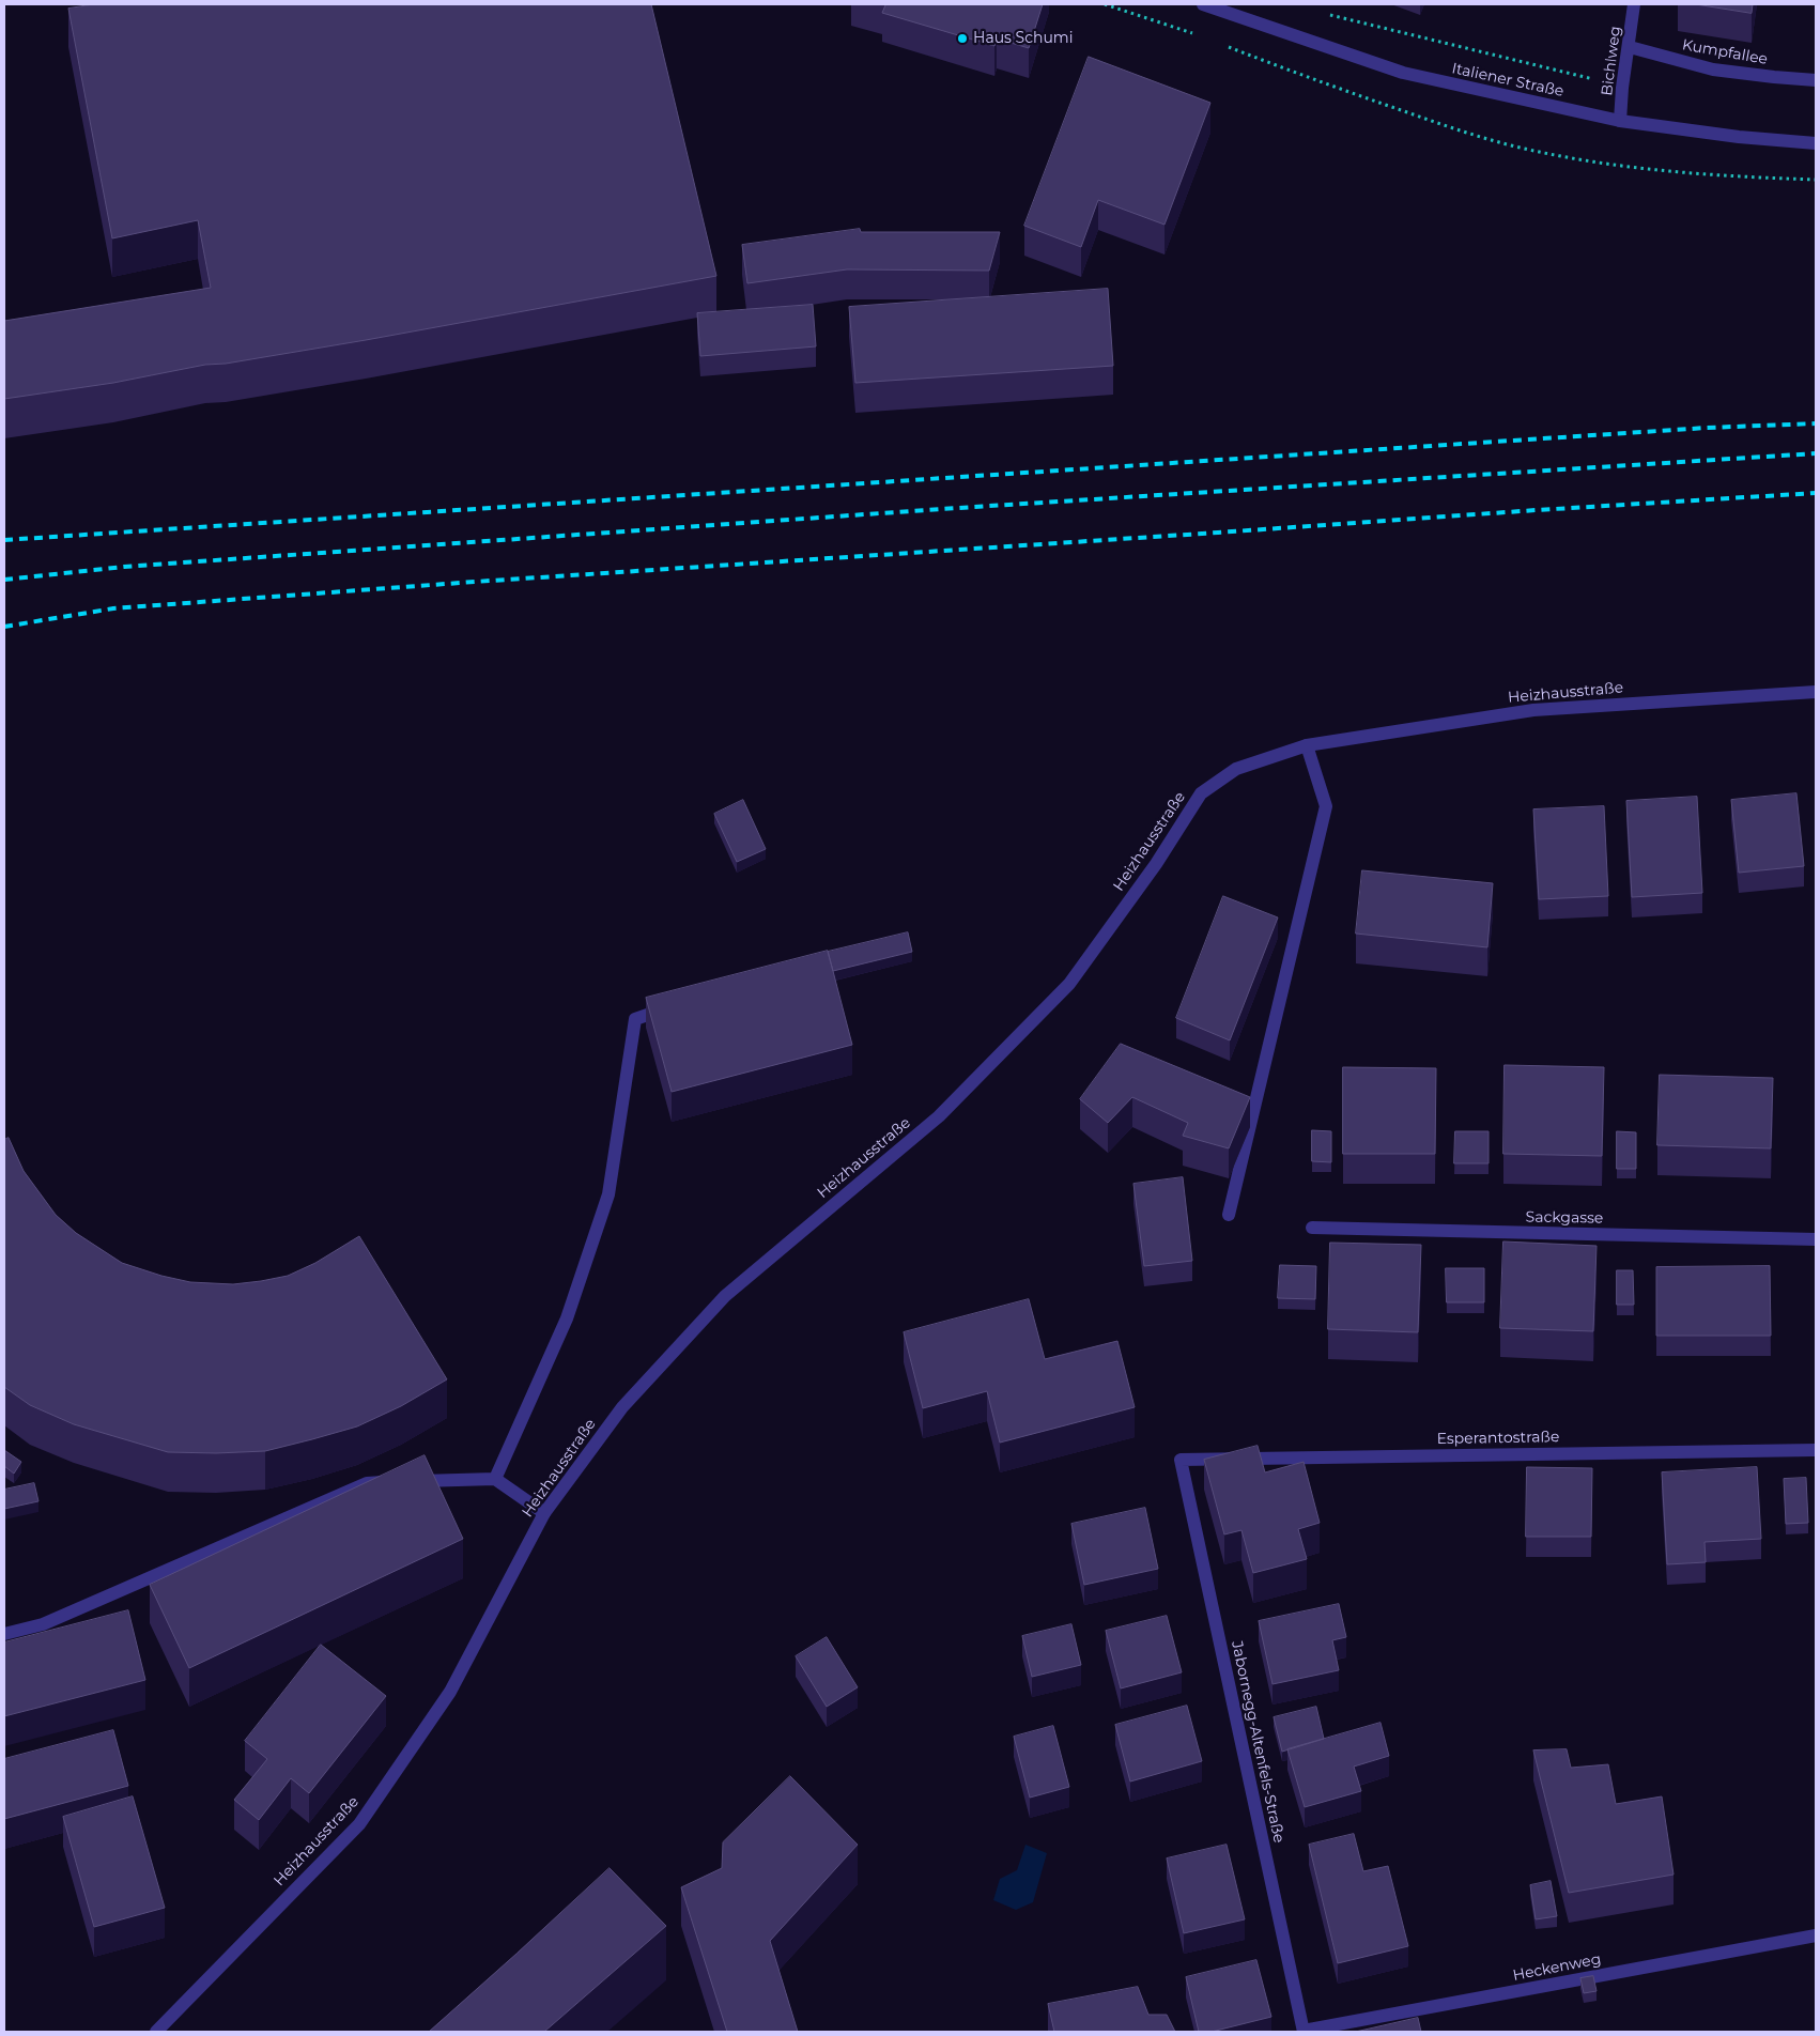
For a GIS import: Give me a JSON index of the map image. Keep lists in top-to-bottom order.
{
  "streets": {
    "street": [
      "Kumpfallee",
      "Bichlweg",
      "Italiener Straße",
      "Heizhausstraße",
      "Sackgasse",
      "Esperantostraße",
      "Jabornegg-Altenfels-Straße",
      "Heckenweg"
    ]
  },
  "crossings": [
    ["Kumpfallee", "Bichlweg"],
    ["Bichlweg", "Italiener Straße"],
    ["Esperantostraße", "Jabornegg-Altenfels-Straße"],
    ["Jabornegg-Altenfels-Straße", "Heckenweg"]
  ],
  "places": ["Haus Schumi"]
}
